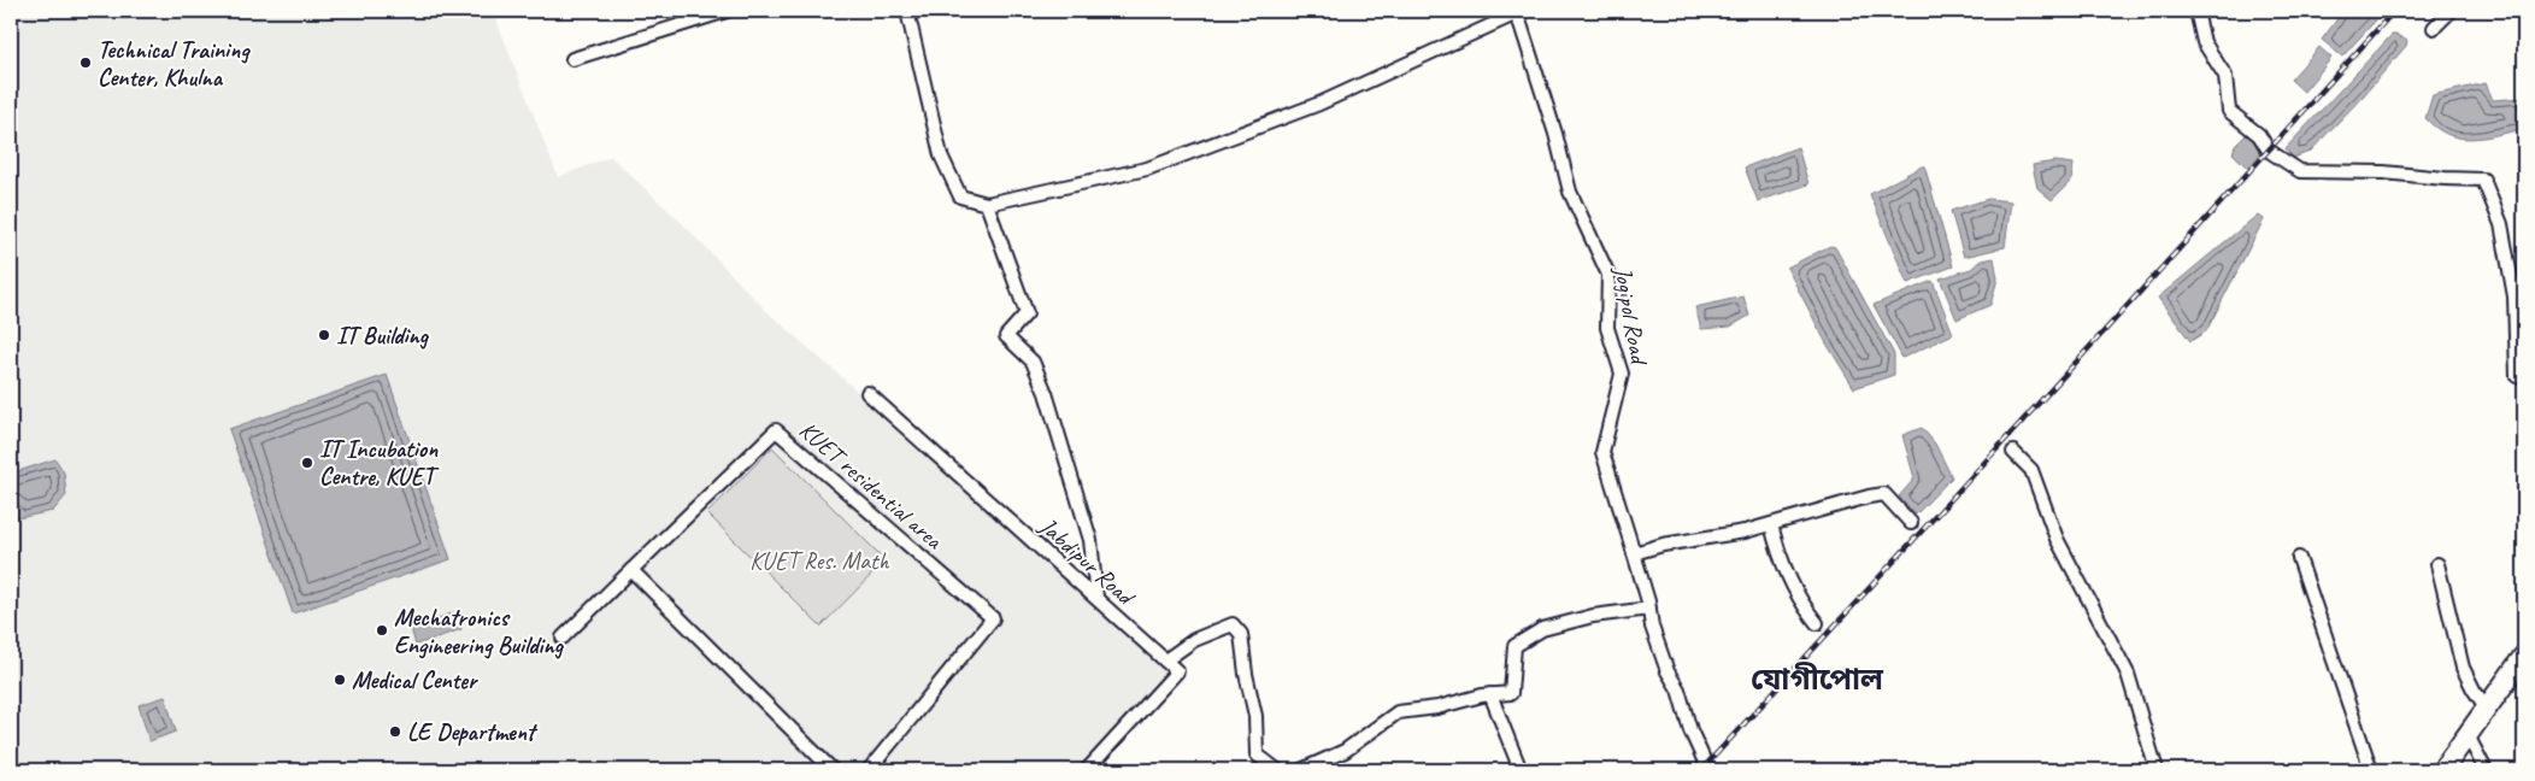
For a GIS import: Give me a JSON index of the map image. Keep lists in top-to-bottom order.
{
  "streets": {
    "street": ["Jogipol Road", "KUET residential area", "Jabdipur Road"]
  },
  "districts": ["যোগীপোল"],
  "parks": ["KUET Res. Math"],
  "places": [
    "Technical Training Center, Khulna",
    "IT Building",
    "IT Incubation Centre, KUET",
    "Mechatronics Engineering Building",
    "Medical Center",
    "LE Department"
  ]
}
